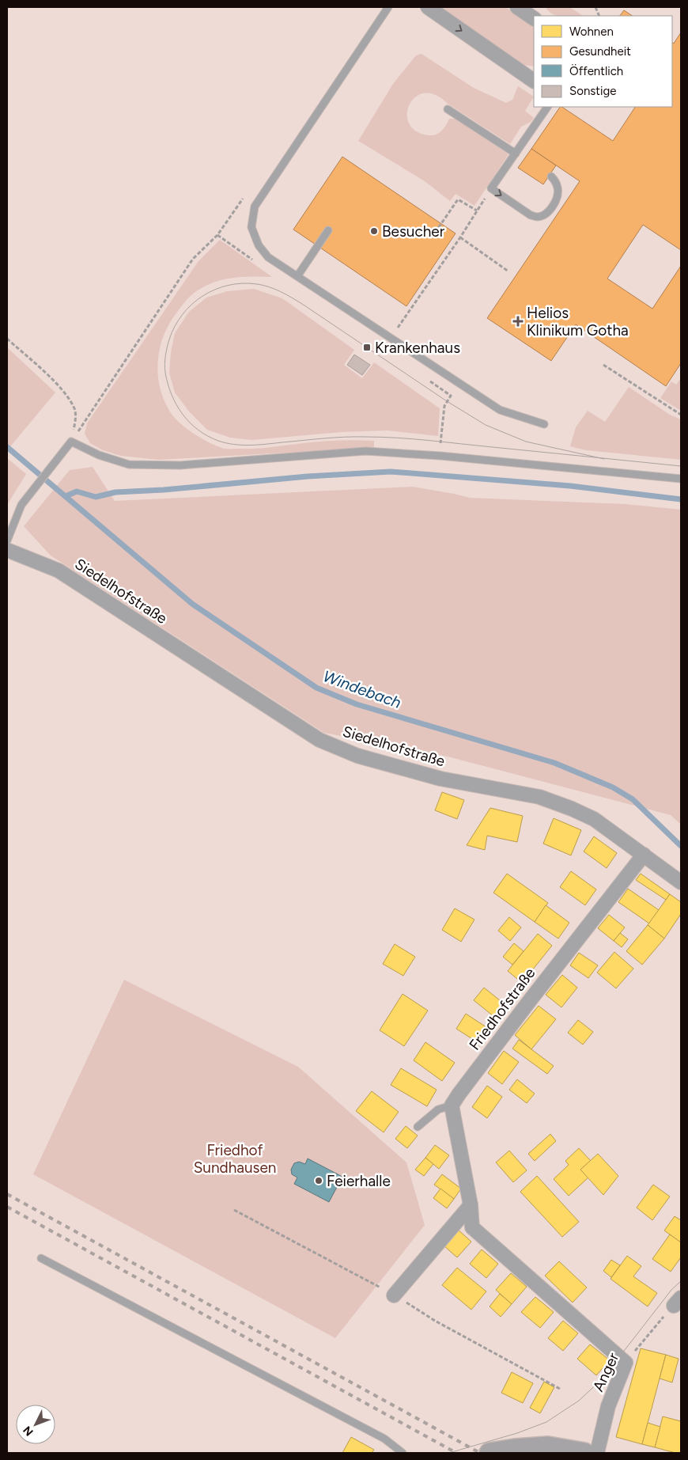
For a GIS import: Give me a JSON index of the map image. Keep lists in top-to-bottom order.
{
  "streets": {
    "street": ["Siedelhofstraße", "Friedhofstraße", "Anger"]
  },
  "crossings": [
    ["Siedelhofstraße", "Friedhofstraße"]
  ],
  "water": ["Windebach"],
  "parks": ["Friedhof Sundhausen"],
  "places": {
    "other": ["Besucher", "Feierhalle"],
    "health": ["Helios Klinikum Gotha"],
    "transit": ["Krankenhaus"]
  },
  "legend": [
    "Wohnen",
    "Gesundheit",
    "Öffentlich",
    "Sonstige"
  ],
  "north": "bottom left"
}
